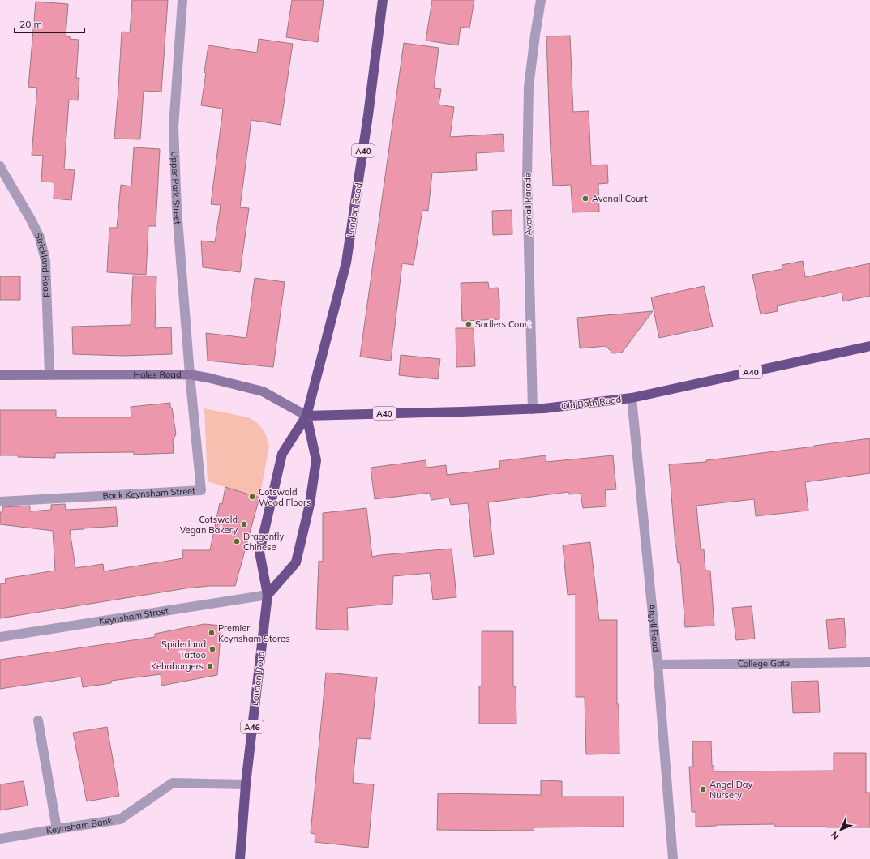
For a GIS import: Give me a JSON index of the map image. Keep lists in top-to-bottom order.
{
  "streets": {
    "highway": [
      "A40",
      "London Road",
      "Old Bath Road",
      "A46"
    ],
    "main road": ["Hales Road"],
    "street": [
      "Upper Park Street",
      "Avenall Parade",
      "Strickland Road",
      "Back Keynsham Street",
      "Keynsham Street",
      "Argyll Road",
      "College Gate",
      "Keynsham Bank"
    ]
  },
  "crossings": [
    ["Upper Park Street", "Hales Road"],
    ["Upper Park Street", "Back Keynsham Street"],
    ["Avenall Parade", "Old Bath Road"],
    ["London Road", "Hales Road"],
    ["London Road", "Old Bath Road"],
    ["London Road", "Keynsham Street"],
    ["London Road", "Keynsham Bank"],
    ["Strickland Road", "Hales Road"],
    ["Hales Road", "Old Bath Road"],
    ["Hales Road", "Back Keynsham Street"],
    ["Old Bath Road", "Argyll Road"],
    ["Argyll Road", "College Gate"]
  ],
  "places": [
    "Avenall Court",
    "Sadlers Court",
    "Cotswold Wood Floors",
    "Cotswold Vegan Bakery",
    "Dragonfly Chinese",
    "Premier Keynsham Stores",
    "Spiderland Tattoo",
    "Kebaburgers",
    "Angel Day Nursery"
  ],
  "scale_bar": "20 m",
  "north": "bottom left"
}
